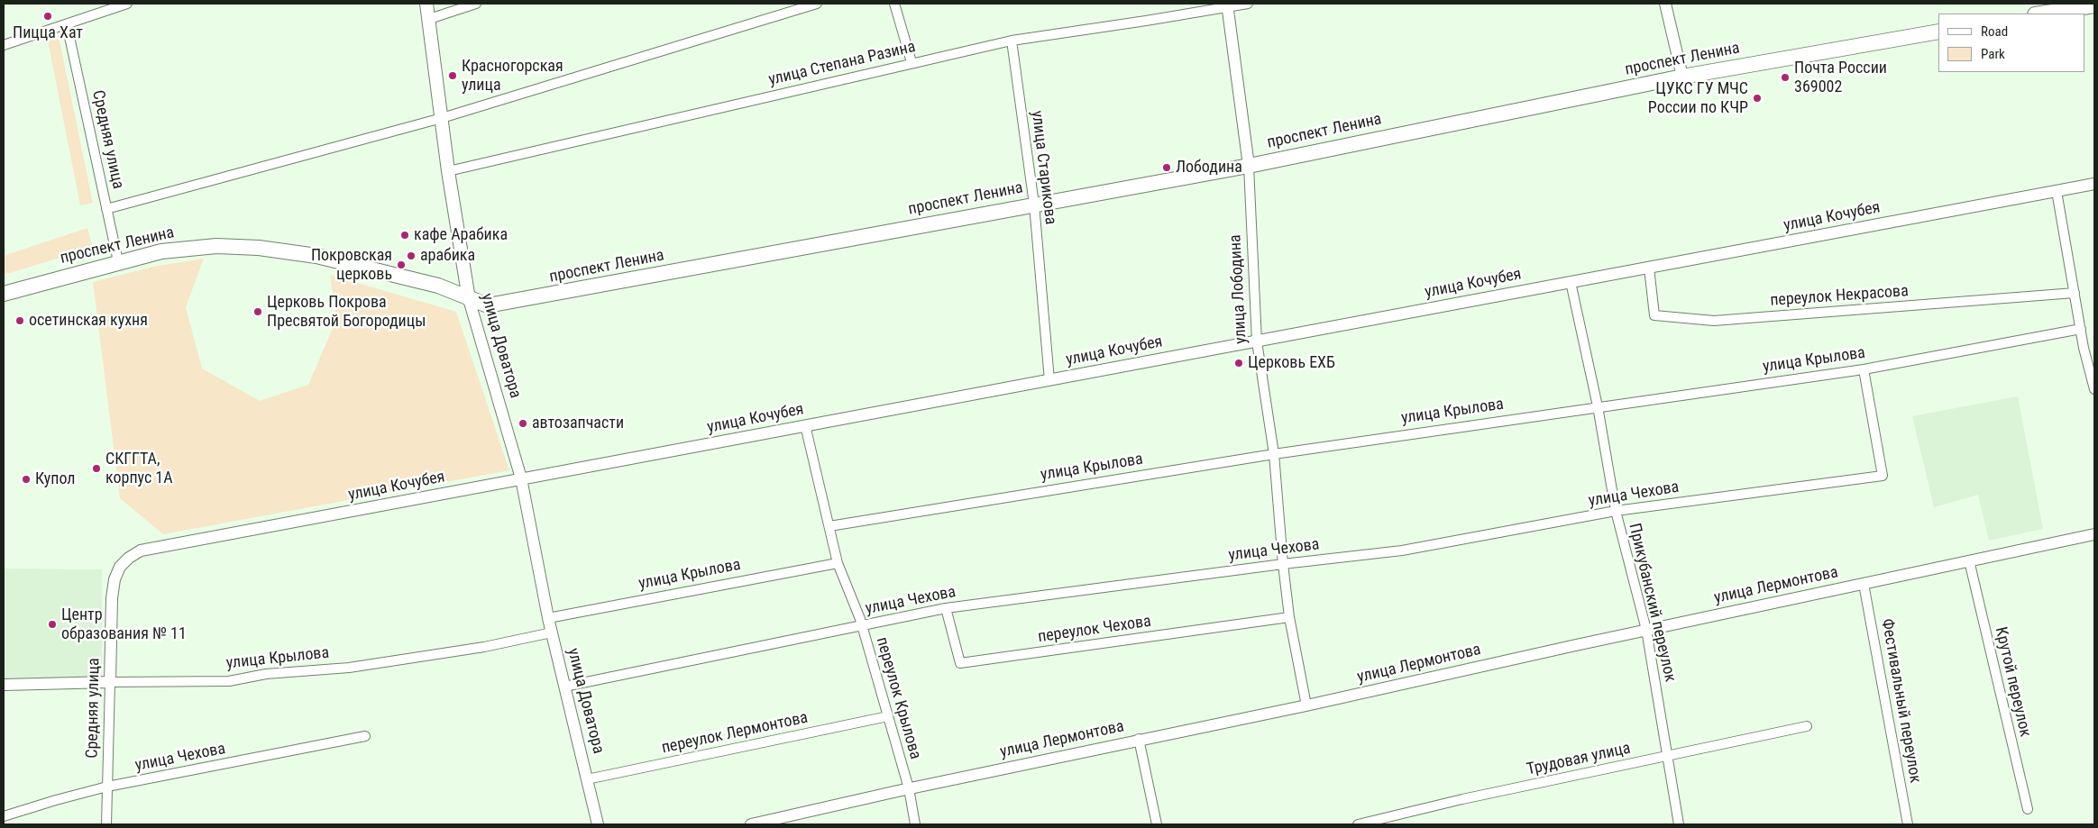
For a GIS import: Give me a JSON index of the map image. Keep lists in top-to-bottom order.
{
  "streets": {
    "main road": ["проспект Ленина", "улица Доватора"],
    "street": [
      "улица Степана Разина",
      "Средняя улица",
      "улица Старикова",
      "улица Кочубея",
      "улица Лободина",
      "переулок Некрасова",
      "улица Крылова",
      "улица Чехова",
      "улица Лермонтова",
      "Прикубанский переулок",
      "переулок Чехова",
      "Крутой переулок",
      "переулок Крылова",
      "Фестивальный переулок",
      "переулок Лермонтова",
      "Трудовая улица"
    ]
  },
  "crossings": [
    ["проспект Ленина", "Средняя улица"],
    ["проспект Ленина", "улица Старикова"],
    ["проспект Ленина", "улица Лободина"],
    ["проспект Ленина", "улица Доватора"],
    ["улица Степана Разина", "улица Старикова"],
    ["улица Степана Разина", "улица Лободина"],
    ["улица Степана Разина", "улица Доватора"],
    ["Средняя улица", "улица Кочубея"],
    ["Средняя улица", "улица Крылова"],
    ["Средняя улица", "улица Чехова"],
    ["улица Старикова", "улица Кочубея"],
    ["улица Кочубея", "улица Лободина"],
    ["улица Кочубея", "переулок Некрасова"],
    ["улица Кочубея", "улица Доватора"],
    ["улица Кочубея", "Прикубанский переулок"],
    ["улица Кочубея", "переулок Крылова"],
    ["улица Лободина", "улица Крылова"],
    ["улица Лободина", "улица Чехова"],
    ["улица Лободина", "улица Лермонтова"],
    ["улица Лободина", "переулок Чехова"],
    ["улица Доватора", "улица Крылова"],
    ["улица Доватора", "улица Чехова"],
    ["улица Доватора", "переулок Лермонтова"],
    ["улица Крылова", "улица Чехова"],
    ["улица Крылова", "Прикубанский переулок"],
    ["улица Крылова", "переулок Крылова"],
    ["улица Чехова", "Прикубанский переулок"],
    ["улица Чехова", "переулок Чехова"],
    ["улица Чехова", "переулок Крылова"],
    ["улица Лермонтова", "Прикубанский переулок"],
    ["улица Лермонтова", "Крутой переулок"],
    ["улица Лермонтова", "переулок Крылова"],
    ["улица Лермонтова", "Фестивальный переулок"],
    ["Прикубанский переулок", "Трудовая улица"],
    ["переулок Крылова", "переулок Лермонтова"]
  ],
  "places": [
    "Пицца Хат",
    "Красногорская улица",
    "Почта России 369002",
    "ЦУКС ГУ МЧС России по КЧР",
    "Лободина",
    "кафе Арабика",
    "арабика",
    "Покровская церковь",
    "Церковь Покрова Пресвятой Богородицы",
    "осетинская кухня",
    "Церковь ЕХБ",
    "автозапчасти",
    "СКГГТА, корпус 1А",
    "Купол",
    "Центр образования № 11"
  ],
  "legend": ["Road", "Park"]
}
